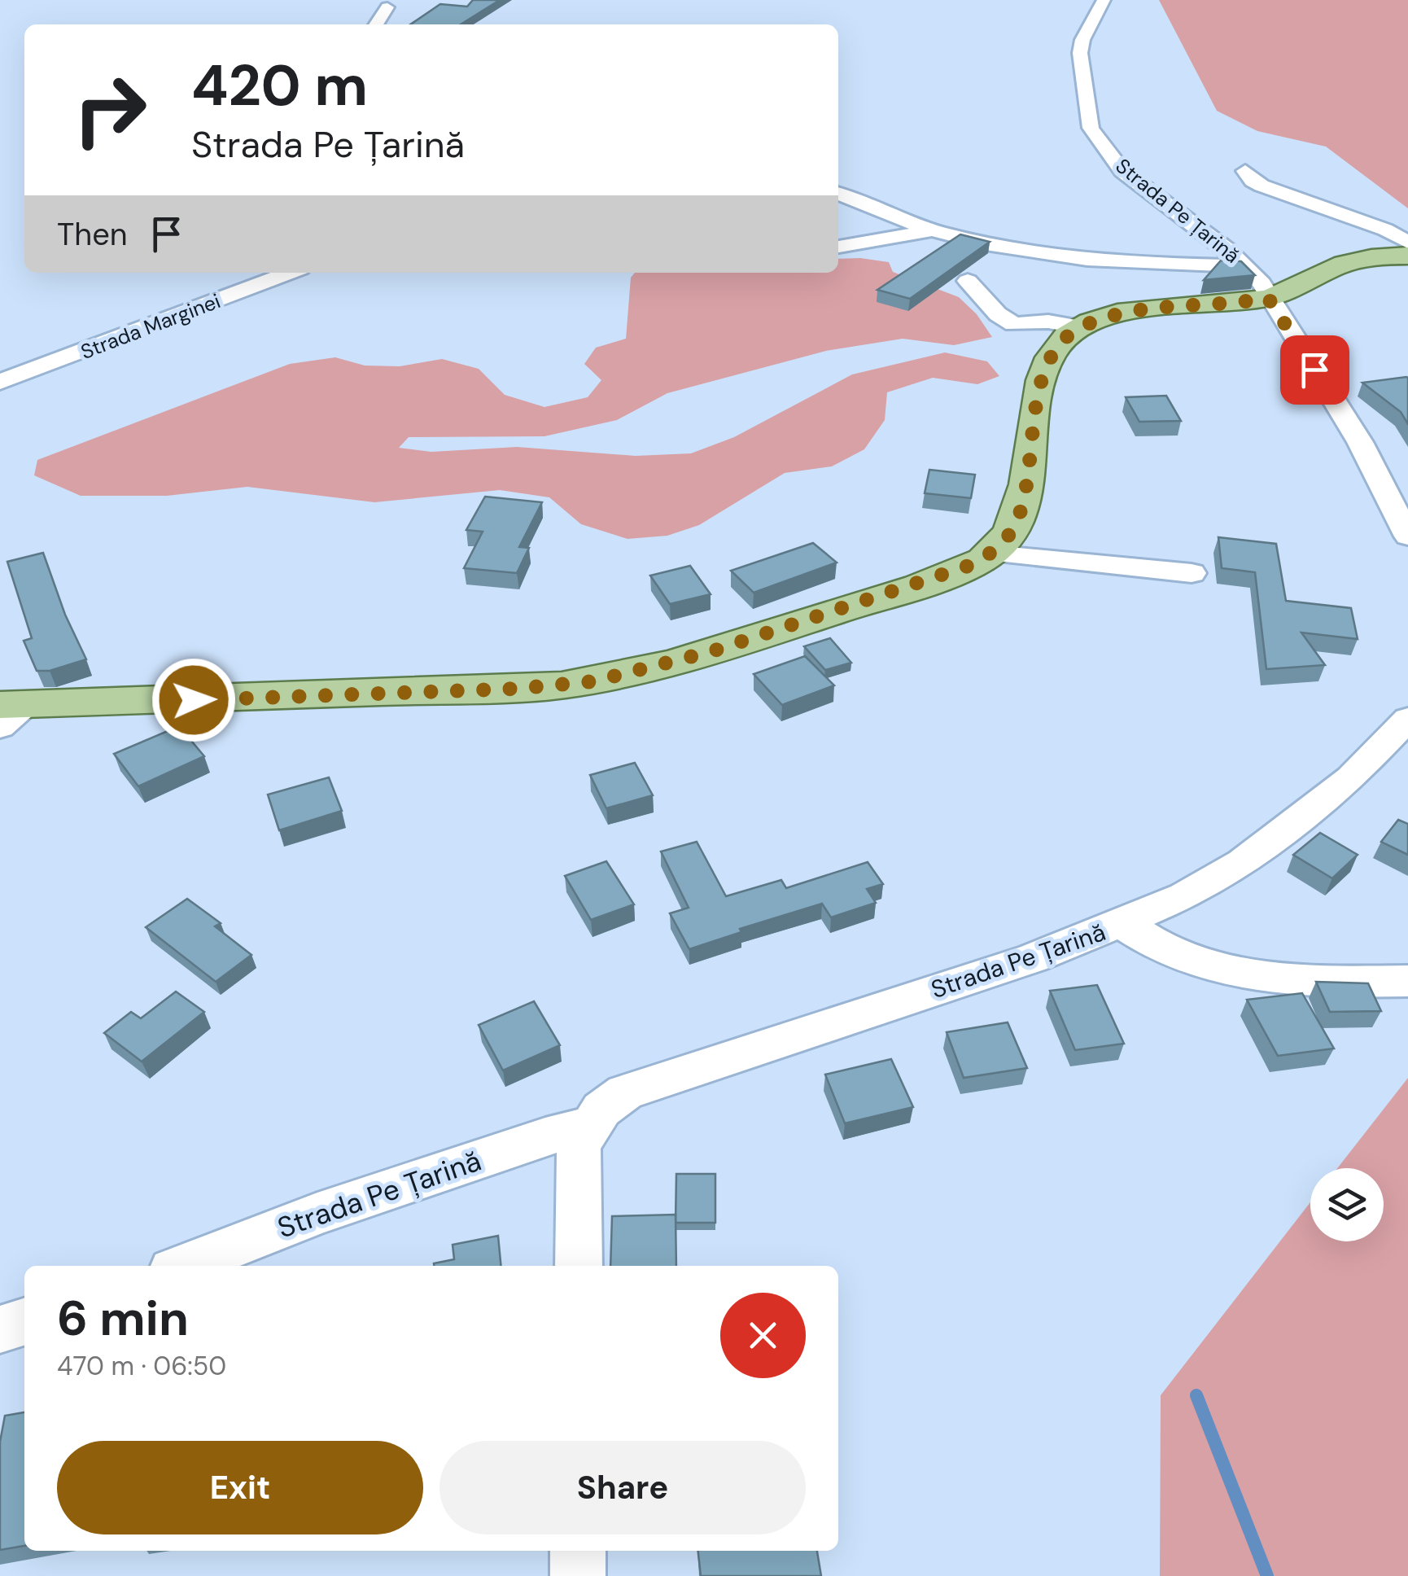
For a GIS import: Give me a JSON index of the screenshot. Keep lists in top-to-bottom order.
{
  "streets": {
    "street": ["Strada Pe Țarină", "Strada Marginei"]
  },
  "page": {
    "turn": ["420 m", "Strada Pe Țarină"],
    "then": "Then",
    "heading": ["6 min", "470 m · 06:50"],
    "buttons": ["Exit", "Share"]
  }
}
